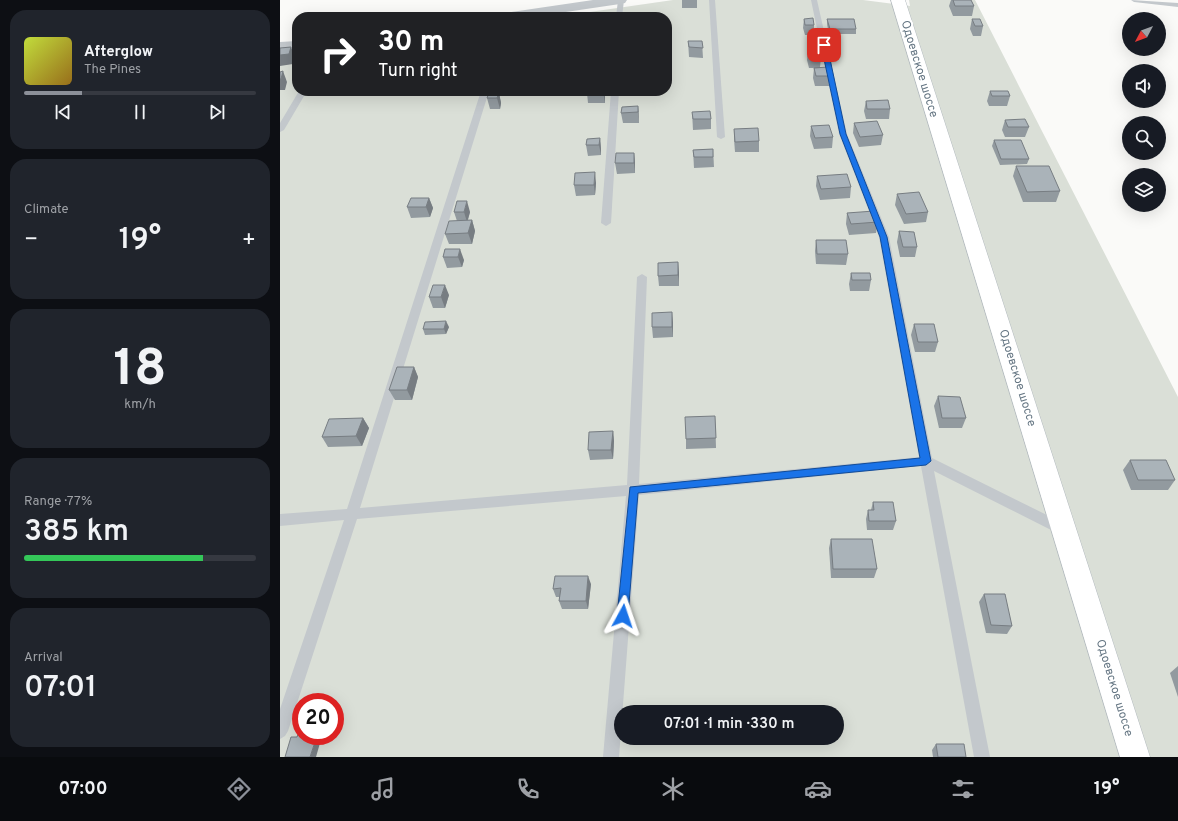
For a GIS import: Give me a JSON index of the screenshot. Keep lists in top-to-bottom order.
{
  "streets": {
    "main road": ["Одоевское шоссе"]
  },
  "north": "bottom left",
  "page": {
    "turn": ["30 m", "Turn right"],
    "song": ["Afterglow", "The Pines"],
    "tile": [
      "Climate",
      ["18", "km/h"],
      ["Range · 77%", "385 km"],
      ["Arrival", "07:01"]
    ],
    "heat": ["−", "19°", "+"],
    "limit": "20",
    "trip": "07:01 · 1 min · 330 m",
    "tabs": ["07:00", "19°"]
  }
}
